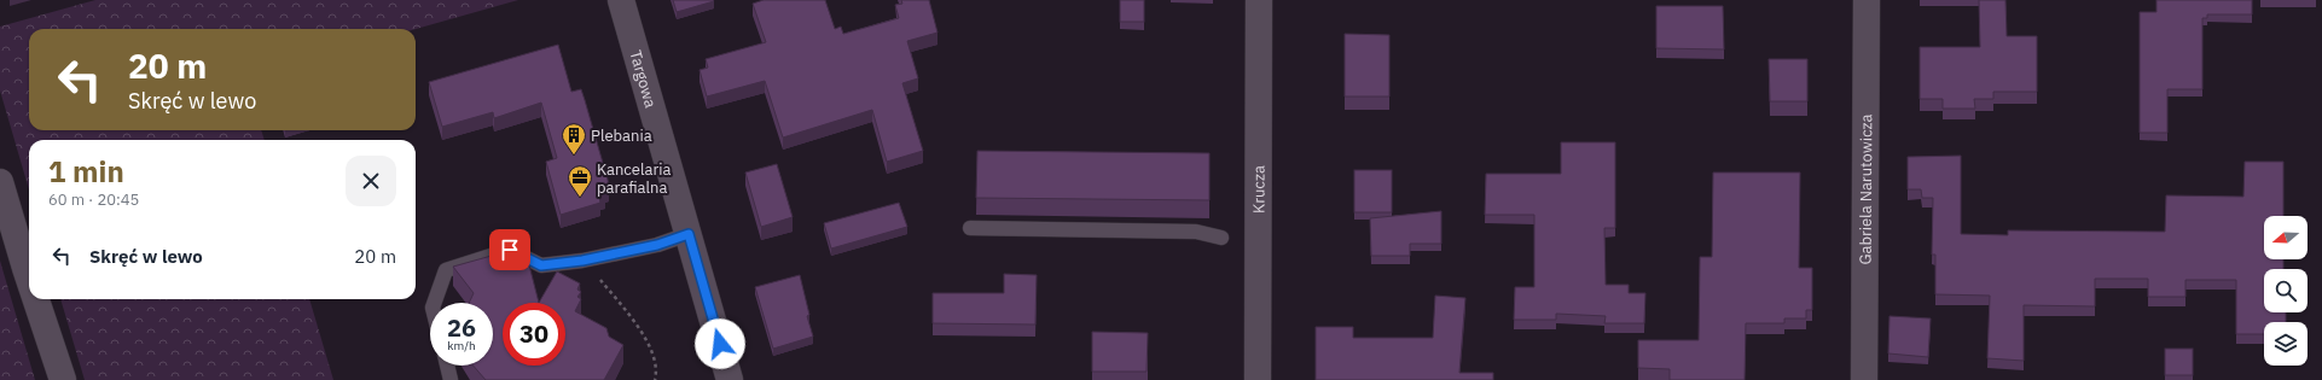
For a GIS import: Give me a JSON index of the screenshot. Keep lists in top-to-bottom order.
{
  "streets": {
    "street": ["Targowa", "Gabriela Narutowicza", "Krucza"]
  },
  "places": {
    "building": ["Plebania"],
    "office": ["Kancelaria parafialna"]
  },
  "north": "left",
  "page": {
    "turn": ["20 m", "Skręć w lewo"],
    "heading": ["1 min", "60 m · 20:45"],
    "list": [
      {
        "name": "Skręć w lewo",
        "value": "20 m"
      }
    ],
    "speed": "26 km/h",
    "limit": "30"
  }
}
